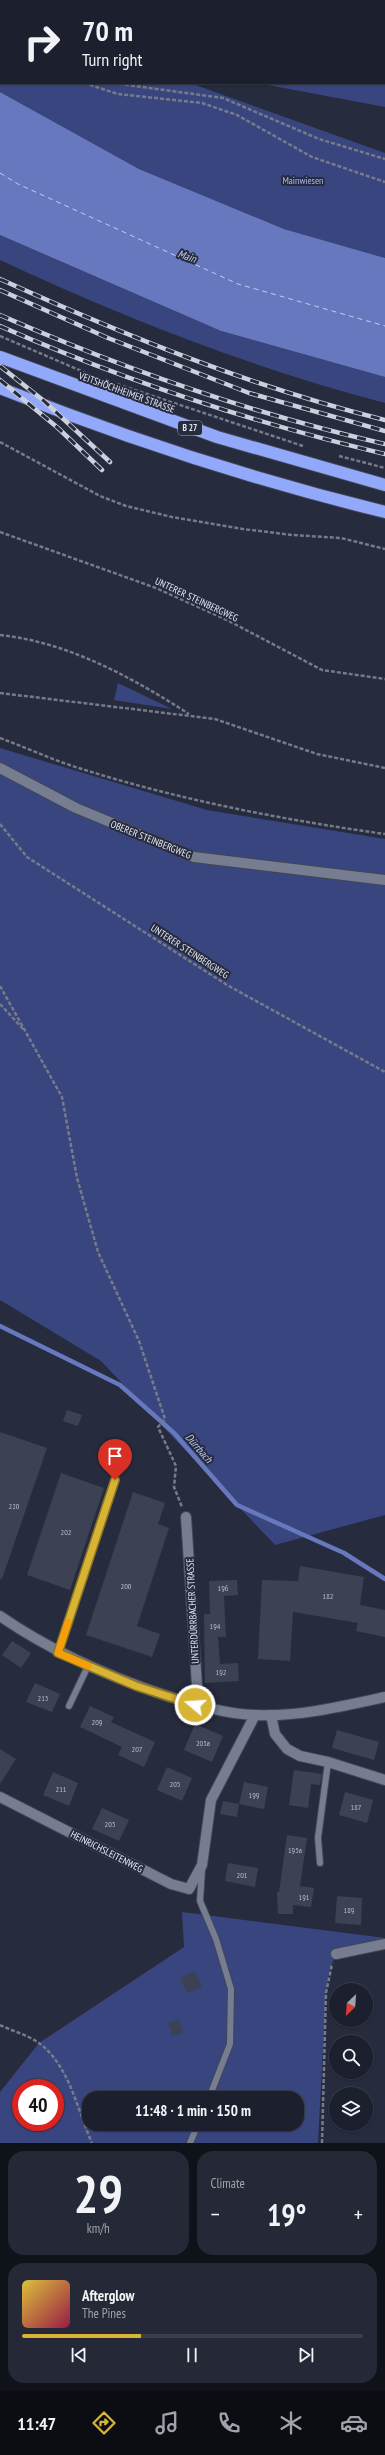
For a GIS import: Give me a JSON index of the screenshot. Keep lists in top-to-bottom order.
{
  "streets": {
    "highway": ["VEITSHÖCHHEIMER STRASSE", "B 27"],
    "street": ["OBERER STEINBERGWEG", "UNTERDÜRRBACHER STRASSE", "HEINRICHSLEITENWEG"],
    "path": ["UNTERER STEINBERGWEG"]
  },
  "water": ["Main", "Dürrbach"],
  "parks": ["Mainwiesen"],
  "house_numbers": [
    "220",
    "202",
    "200",
    "196",
    "182",
    "194",
    "192",
    "213",
    "209",
    "205a",
    "207",
    "205",
    "211",
    "199",
    "187",
    "203",
    "195a",
    "201",
    "191",
    "189"
  ],
  "north": "bottom left",
  "page": {
    "turn": ["70 m", "Turn right"],
    "limit": "40",
    "trip": "11:48 · 1 min · 150 m",
    "tile": [
      ["29", "km/h"],
      "Climate"
    ],
    "heat": ["−", "19°", "+"],
    "song": ["Afterglow", "The Pines"],
    "tabs": "11:47"
  }
}
